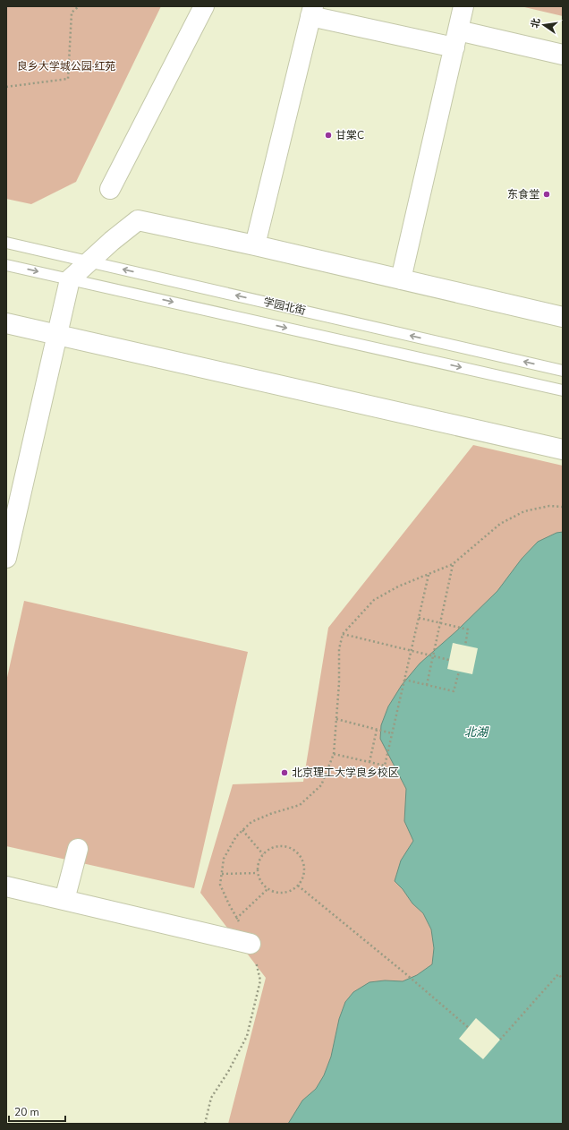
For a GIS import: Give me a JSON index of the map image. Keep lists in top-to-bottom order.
{
  "streets": {
    "lane": ["学园北街"]
  },
  "water": ["北湖"],
  "parks": ["良乡大学城公园·红苑"],
  "places": ["甘棠C", "东食堂", "北京理工大学良乡校区"],
  "scale_bar": "20 m",
  "north": "left"
}
